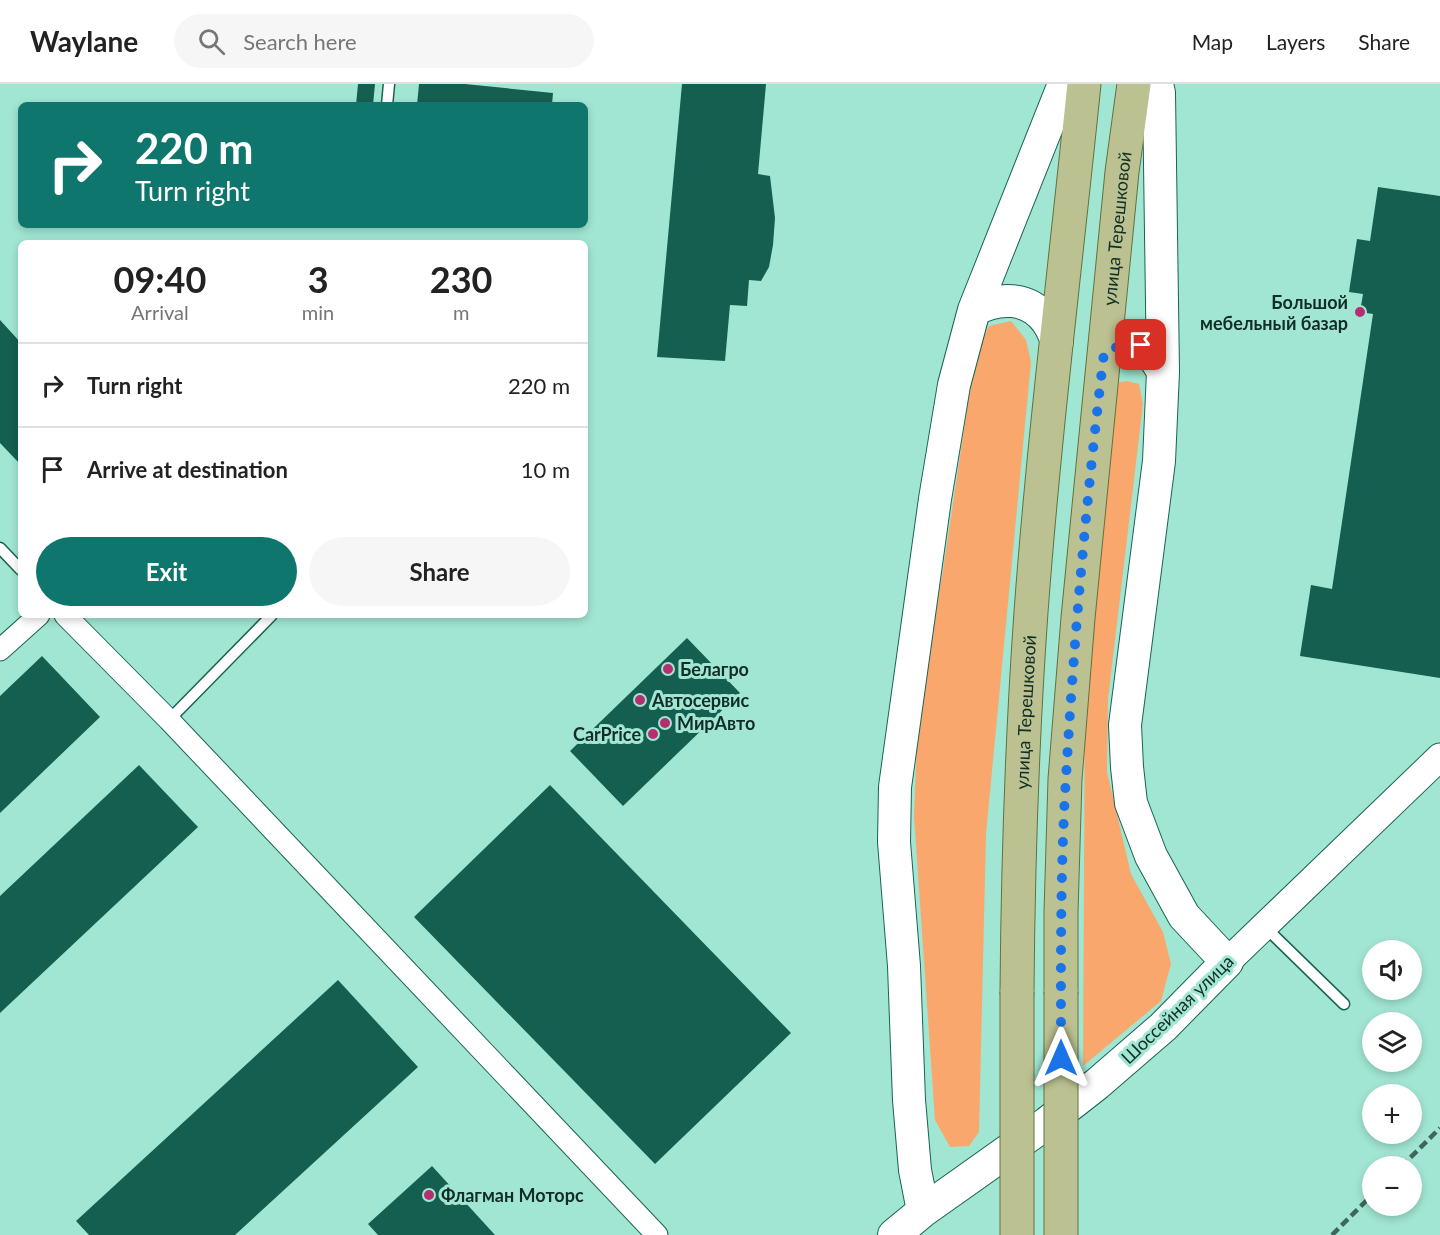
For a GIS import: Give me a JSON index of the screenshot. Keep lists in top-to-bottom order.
{
  "streets": {
    "main road": ["улица Терешковой", "Шоссейная улица"]
  },
  "places": [
    "Большой мебельный базар",
    "Белагро",
    "Автосервис",
    "МирАвто",
    "CarPrice",
    "Флагман Моторс"
  ],
  "page": {
    "header": "Waylane",
    "search": "Search here",
    "nav": ["Map", "Layers", "Share"],
    "turn": ["220 m", "Turn right"],
    "eta": [
      "09:40",
      "Arrival",
      "3",
      "min",
      "230",
      "m"
    ],
    "list": [
      {
        "name": "Turn right",
        "value": "220 m"
      },
      {
        "name": "Arrive at destination",
        "value": "10 m"
      }
    ],
    "buttons": ["Exit", "Share"],
    "map_buttons": ["+", "−"]
  }
}
